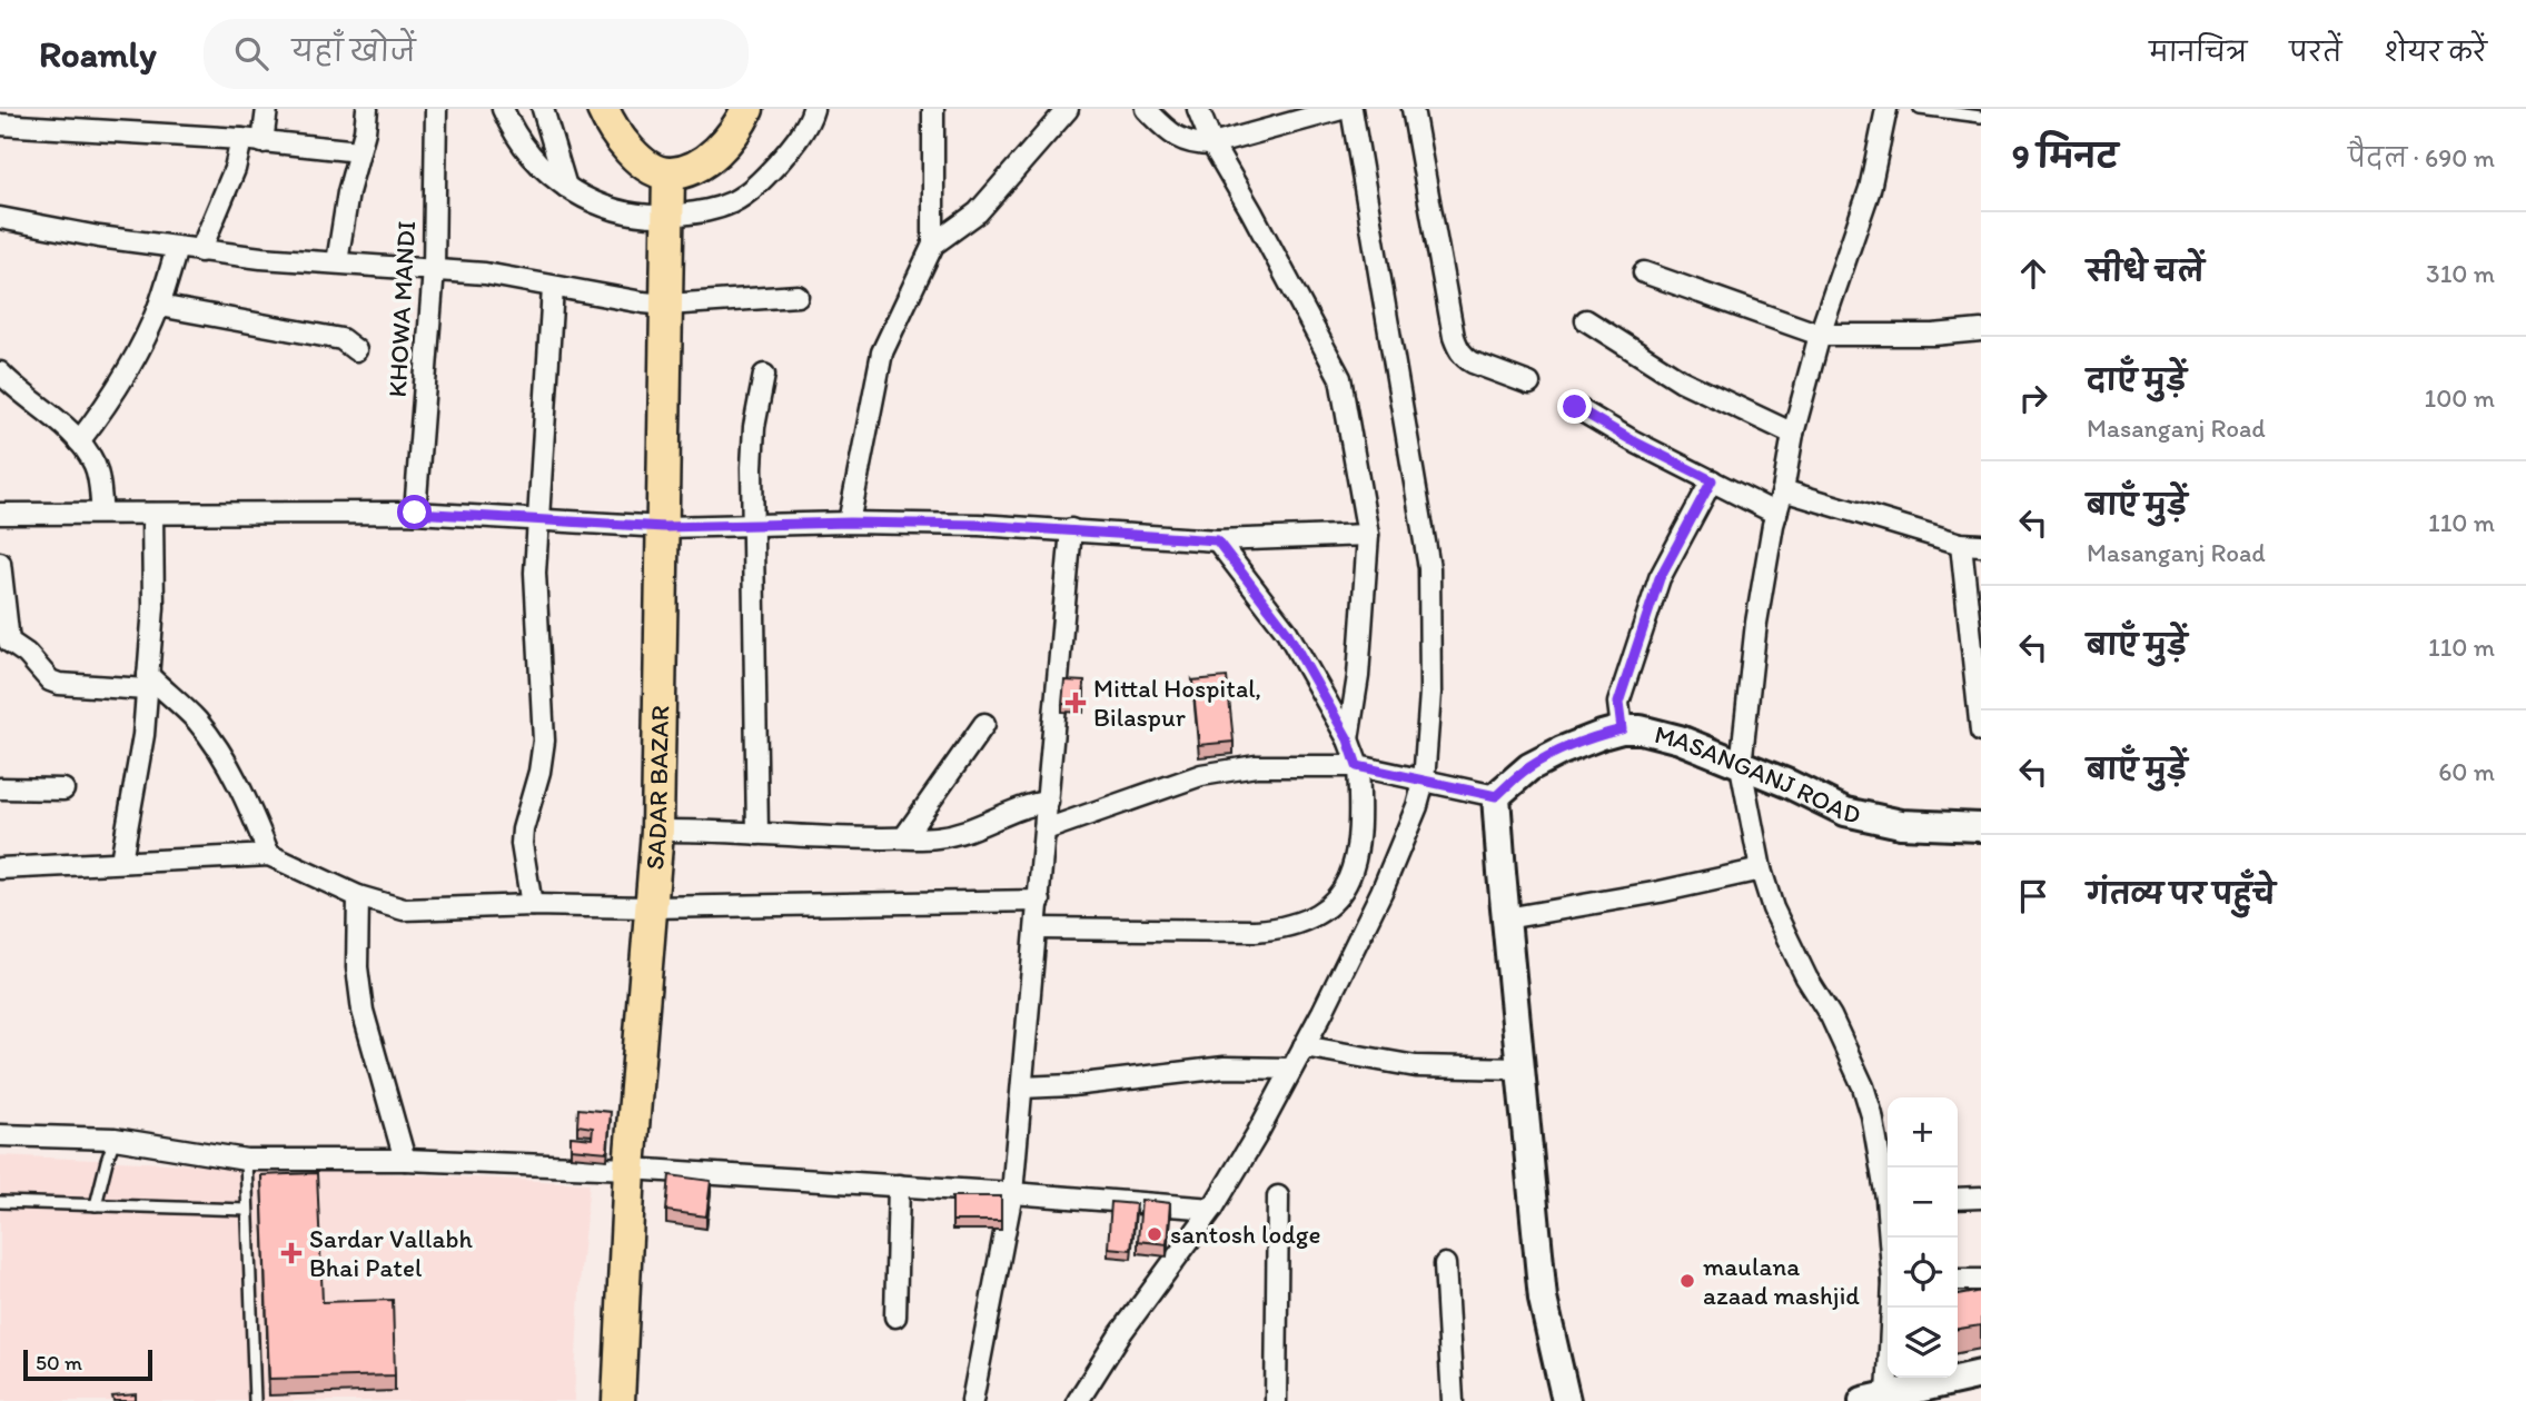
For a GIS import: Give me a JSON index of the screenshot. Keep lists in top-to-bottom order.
{
  "streets": {
    "main road": ["SADAR BAZAR"],
    "street": ["KHOWA MANDI", "MASANGANJ ROAD"]
  },
  "places": {
    "health": ["Mittal Hospital, Bilaspur", "Sardar Vallabh Bhai Patel"],
    "other": ["santosh lodge", "maulana azaad mashjid"]
  },
  "scale_bar": "50 m",
  "page": {
    "header": "Roamly",
    "search": "यहाँ खोजें",
    "nav": ["मानचित्र", "परतें", "शेयर करें"],
    "heading": ["9 मिनट", "पैदल · 690 m"],
    "list": [
      ["सीधे चलें", "310 m"],
      ["दाएँ मुड़ें", "Masanganj Road", "100 m"],
      ["बाएँ मुड़ें", "Masanganj Road", "110 m"],
      ["बाएँ मुड़ें", "110 m"],
      ["बाएँ मुड़ें", "60 m"],
      "गंतव्य पर पहुँचे"
    ],
    "map_buttons": ["+", "−"],
    "scale": "50 m"
  }
}
